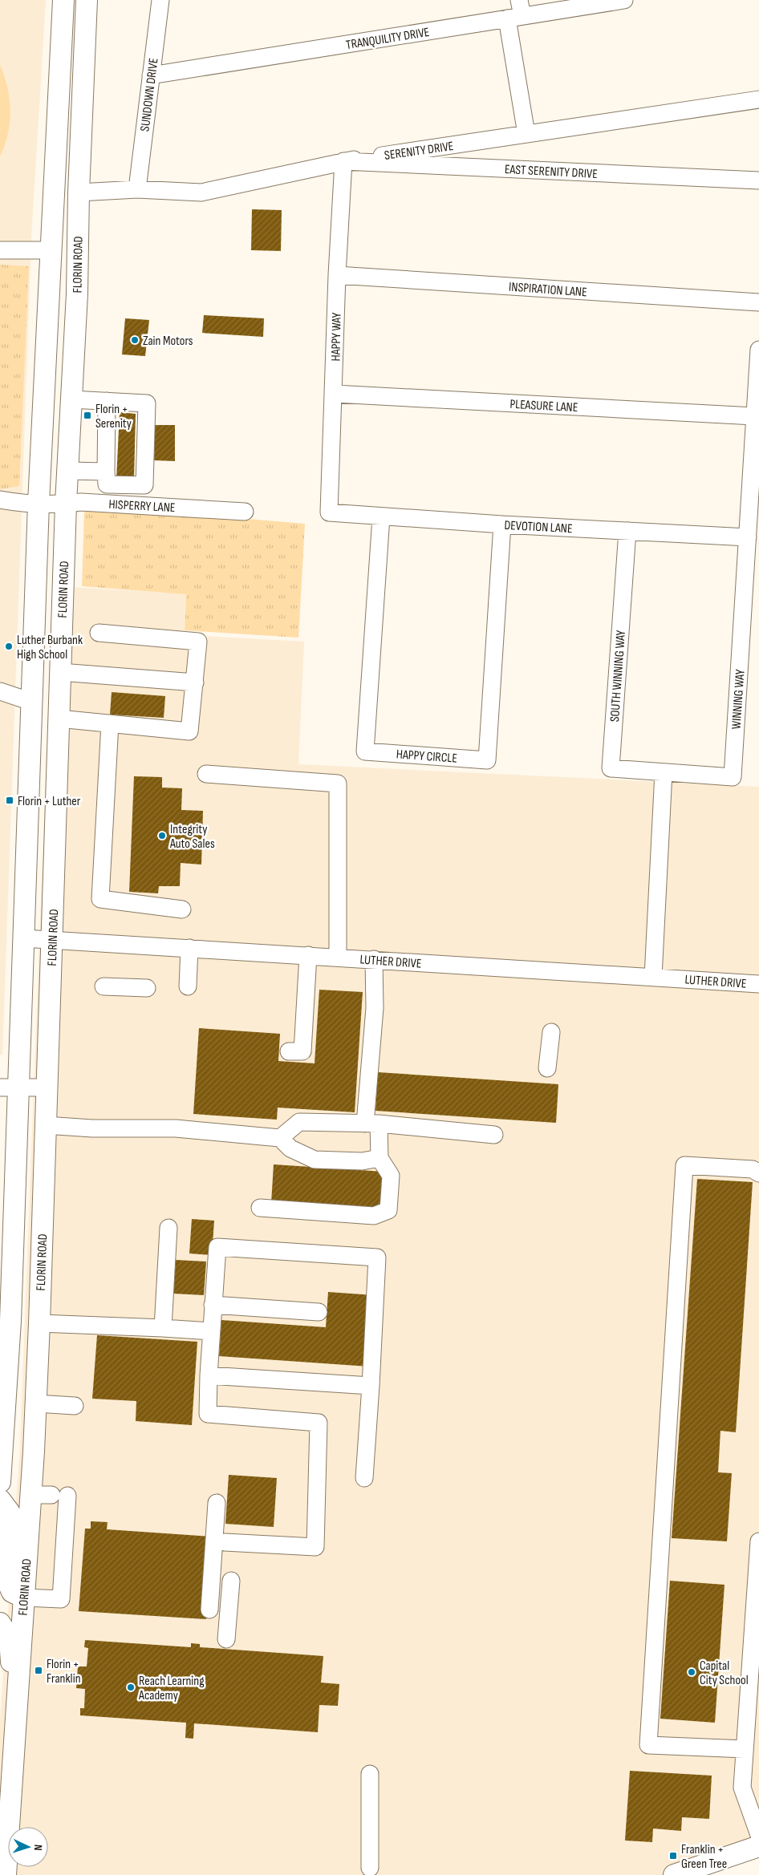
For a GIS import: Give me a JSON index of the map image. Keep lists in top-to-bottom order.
{
  "streets": {
    "main road": ["FLORIN ROAD"],
    "street": [
      "TRANQUILITY DRIVE",
      "SUNDOWN DRIVE",
      "SERENITY DRIVE",
      "EAST SERENITY DRIVE",
      "INSPIRATION LANE",
      "HAPPY WAY",
      "PLEASURE LANE",
      "HISPERRY LANE",
      "DEVOTION LANE",
      "SOUTH WINNING WAY",
      "WINNING WAY",
      "HAPPY CIRCLE",
      "LUTHER DRIVE"
    ]
  },
  "crossings": [
    ["TRANQUILITY DRIVE", "SUNDOWN DRIVE"],
    ["SUNDOWN DRIVE", "SERENITY DRIVE"],
    ["SERENITY DRIVE", "EAST SERENITY DRIVE"],
    ["SERENITY DRIVE", "FLORIN ROAD"],
    ["SERENITY DRIVE", "HAPPY WAY"],
    ["EAST SERENITY DRIVE", "HAPPY WAY"],
    ["FLORIN ROAD", "HISPERRY LANE"],
    ["FLORIN ROAD", "LUTHER DRIVE"],
    ["INSPIRATION LANE", "HAPPY WAY"],
    ["HAPPY WAY", "PLEASURE LANE"],
    ["HAPPY WAY", "DEVOTION LANE"],
    ["PLEASURE LANE", "WINNING WAY"],
    ["DEVOTION LANE", "SOUTH WINNING WAY"],
    ["DEVOTION LANE", "WINNING WAY"],
    ["DEVOTION LANE", "HAPPY CIRCLE"],
    ["SOUTH WINNING WAY", "WINNING WAY"]
  ],
  "places": {
    "other": [
      "Zain Motors",
      "Luther Burbank High School",
      "Integrity Auto Sales",
      "Capital City School",
      "Reach Learning Academy"
    ],
    "transit": [
      "Florin + Serenity",
      "Florin + Luther",
      "Florin + Franklin",
      "Franklin + Green Tree"
    ]
  },
  "north": "right"
}
